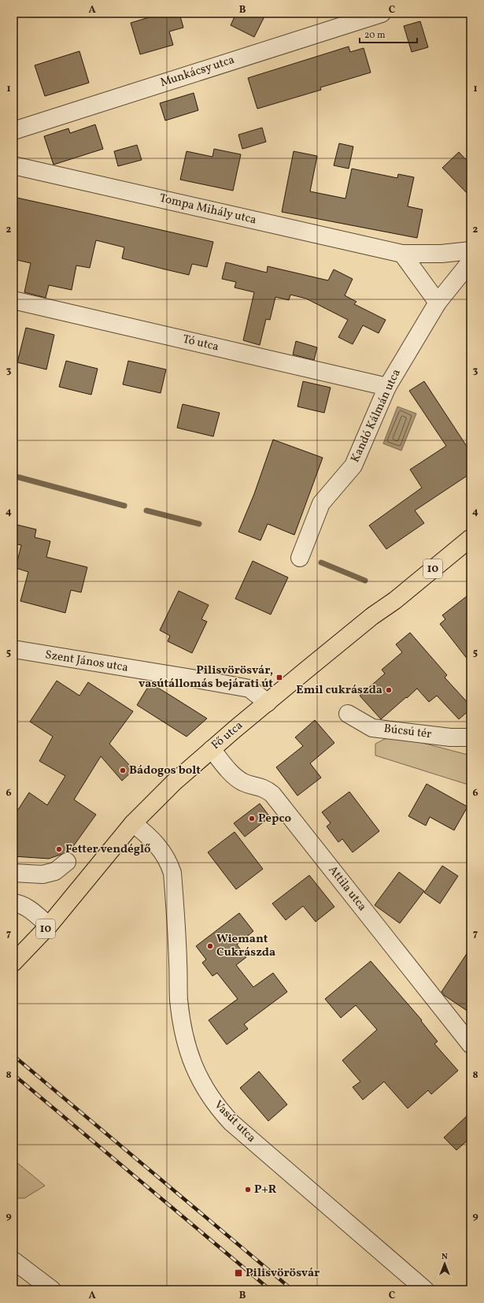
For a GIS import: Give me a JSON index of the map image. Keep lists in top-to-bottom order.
{
  "streets": {
    "main road": ["10", "Fő utca"],
    "street": [
      "Munkácsy utca",
      "Tompa Mihály utca",
      "Tó utca",
      "Kandó Kálmán utca",
      "Szent János utca",
      "Búcsú tér",
      "Attila utca",
      "Vasút utca"
    ]
  },
  "crossings": [
    ["Tó utca", "Kandó Kálmán utca"],
    ["Szent János utca", "Fő utca"],
    ["Fő utca", "Attila utca"],
    ["Fő utca", "Vasút utca"]
  ],
  "places": {
    "transit": ["Pilisvörösvár, vasútállomás bejárati út", "Pilisvörösvár"],
    "other": [
      "Emil cukrászda",
      "Bádogos bolt",
      "Pepco",
      "Fetter vendéglő",
      "Wiemant Cukrászda",
      "P+R"
    ]
  },
  "scale_bar": "20 m",
  "north": "top",
  "grid": {
    "columns": ["A", "B", "C"],
    "rows": [
      "1",
      "2",
      "3",
      "4",
      "5",
      "6",
      "7",
      "8",
      "9"
    ]
  }
}
